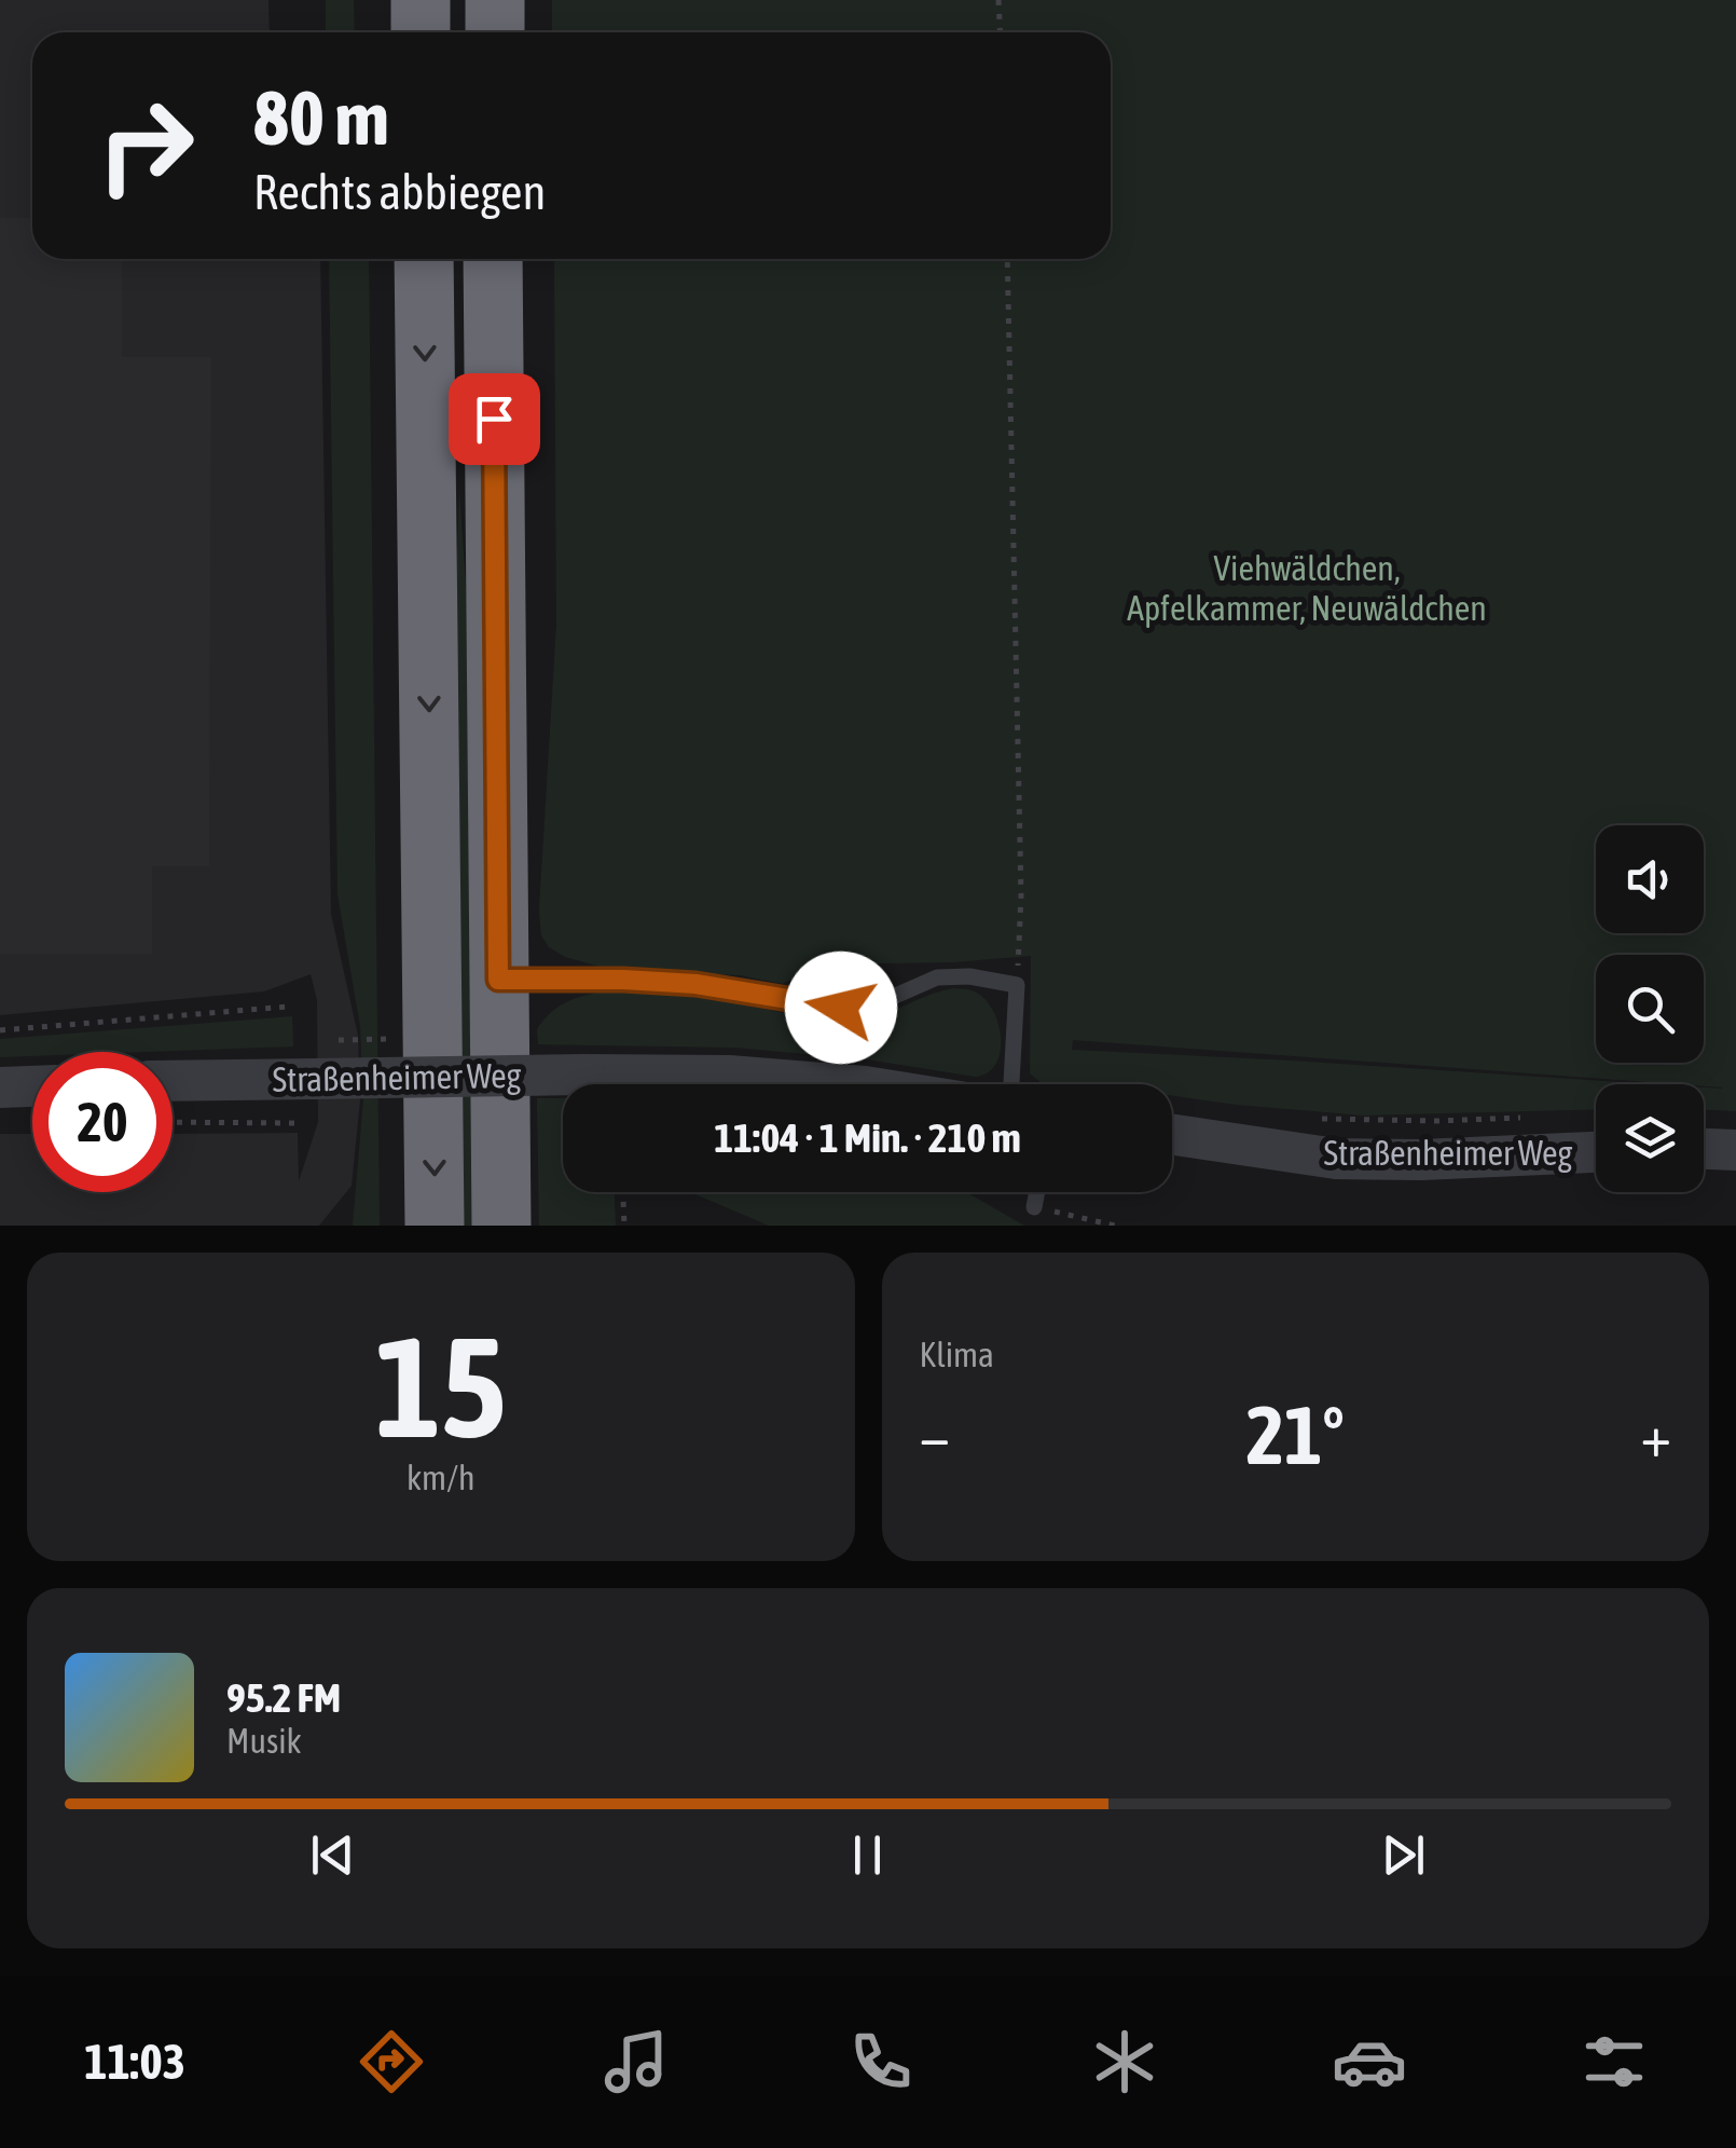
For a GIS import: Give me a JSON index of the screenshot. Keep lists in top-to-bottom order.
{
  "streets": {
    "street": ["Straßenheimer Weg"]
  },
  "parks": ["Viehwäldchen, Apfelkammer, Neuwäldchen"],
  "page": {
    "turn": ["80 m", "Rechts abbiegen"],
    "limit": "20",
    "trip": "11:04 · 1 Min. · 210 m",
    "tile": [
      ["15", "km/h"],
      "Klima"
    ],
    "heat": ["−", "21°", "+"],
    "song": ["95.2 FM", "Musik"],
    "tabs": "11:03"
  }
}
